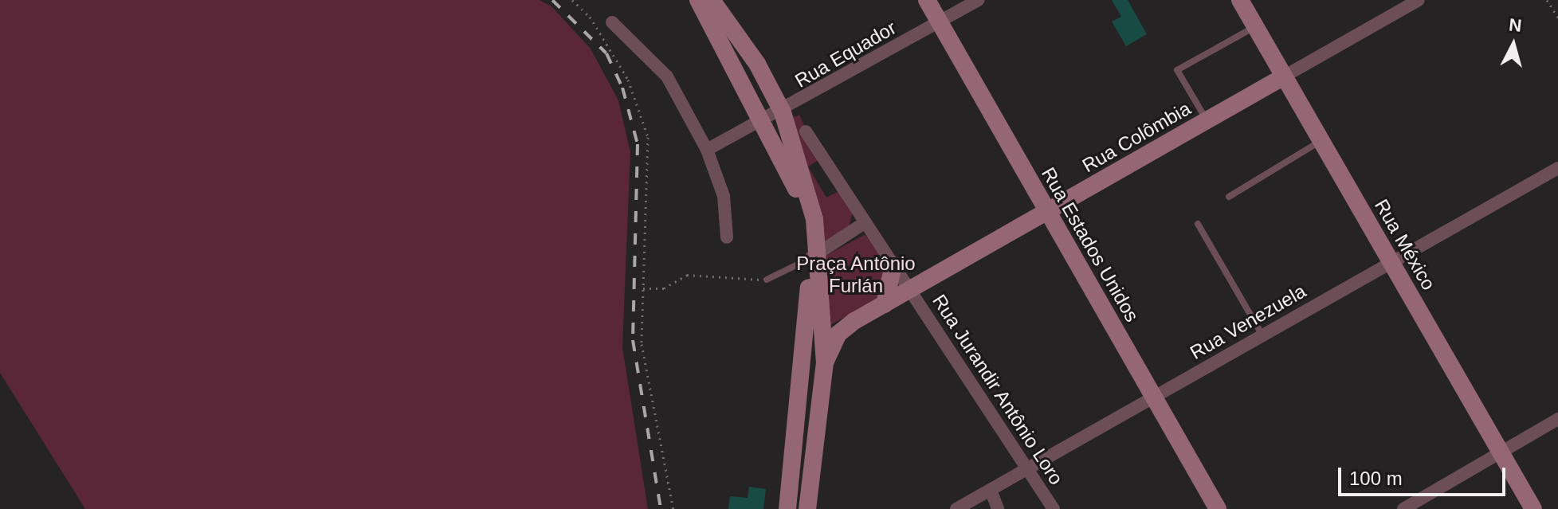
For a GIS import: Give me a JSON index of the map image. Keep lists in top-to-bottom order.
{
  "streets": {
    "main road": ["Rua Colômbia", "Rua Estados Unidos", "Rua México"],
    "street": ["Rua Equador", "Rua Venezuela", "Rua Jurandir Antônio Loro"]
  },
  "crossings": [
    ["Rua Equador", "Rua Estados Unidos"],
    ["Rua Colômbia", "Rua Estados Unidos"],
    ["Rua Colômbia", "Rua México"],
    ["Rua Colômbia", "Rua Jurandir Antônio Loro"],
    ["Rua Estados Unidos", "Rua Venezuela"],
    ["Rua México", "Rua Venezuela"],
    ["Rua Venezuela", "Rua Jurandir Antônio Loro"]
  ],
  "parks": ["Praça Antônio Furlán"],
  "scale_bar": "100 m",
  "north": "top"
}
